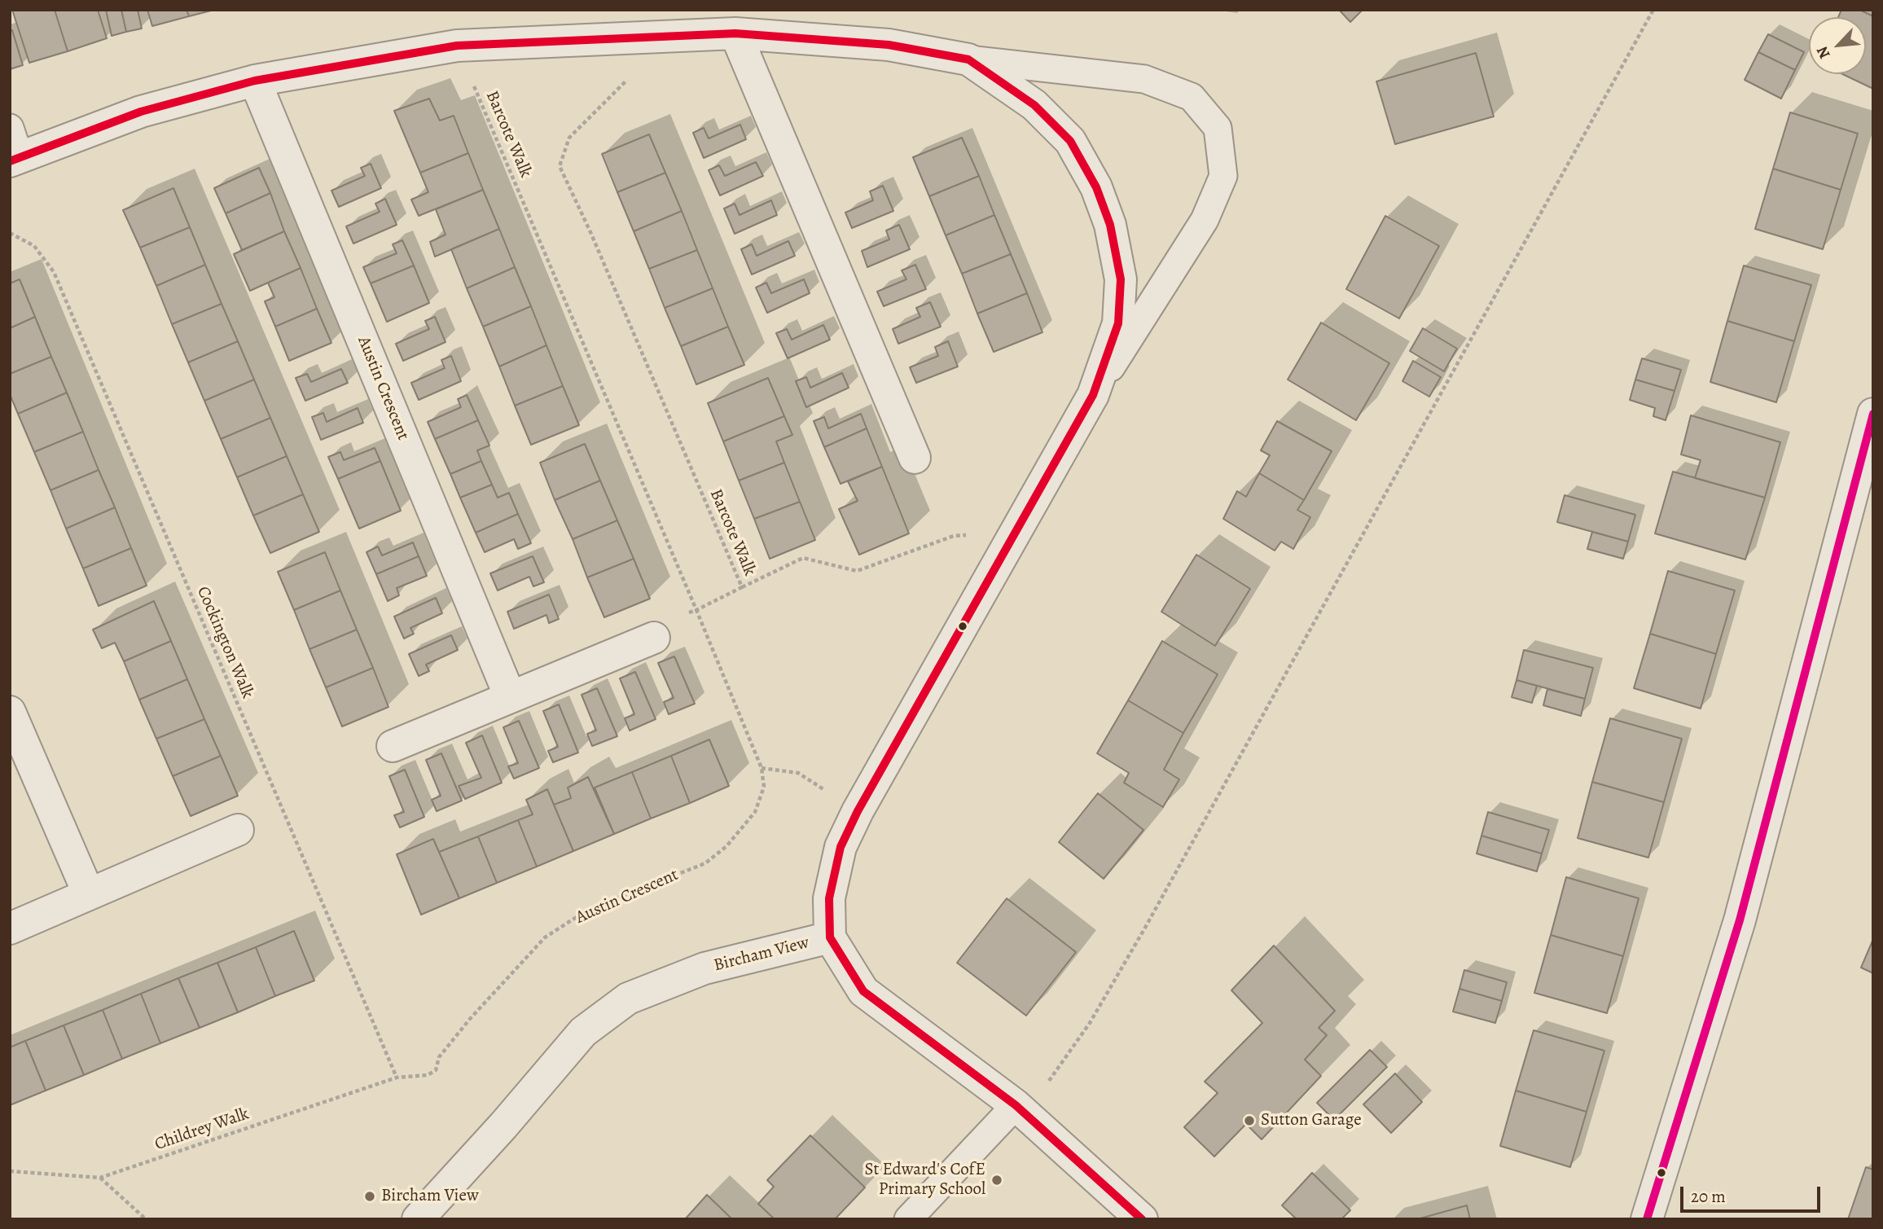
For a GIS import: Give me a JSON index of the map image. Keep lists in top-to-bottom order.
{
  "streets": {
    "street": ["Austin Crescent", "Bircham View"],
    "path": ["Barcote Walk", "Cockington Walk", "Childrey Walk"]
  },
  "crossings": [
    ["Barcote Walk", "Austin Crescent"],
    ["Austin Crescent", "Cockington Walk"],
    ["Austin Crescent", "Childrey Walk"],
    ["Cockington Walk", "Childrey Walk"]
  ],
  "places": ["Sutton Garage", "St Edward's CofE Primary School", "Bircham View"],
  "scale_bar": "20 m",
  "north": "bottom left"
}
